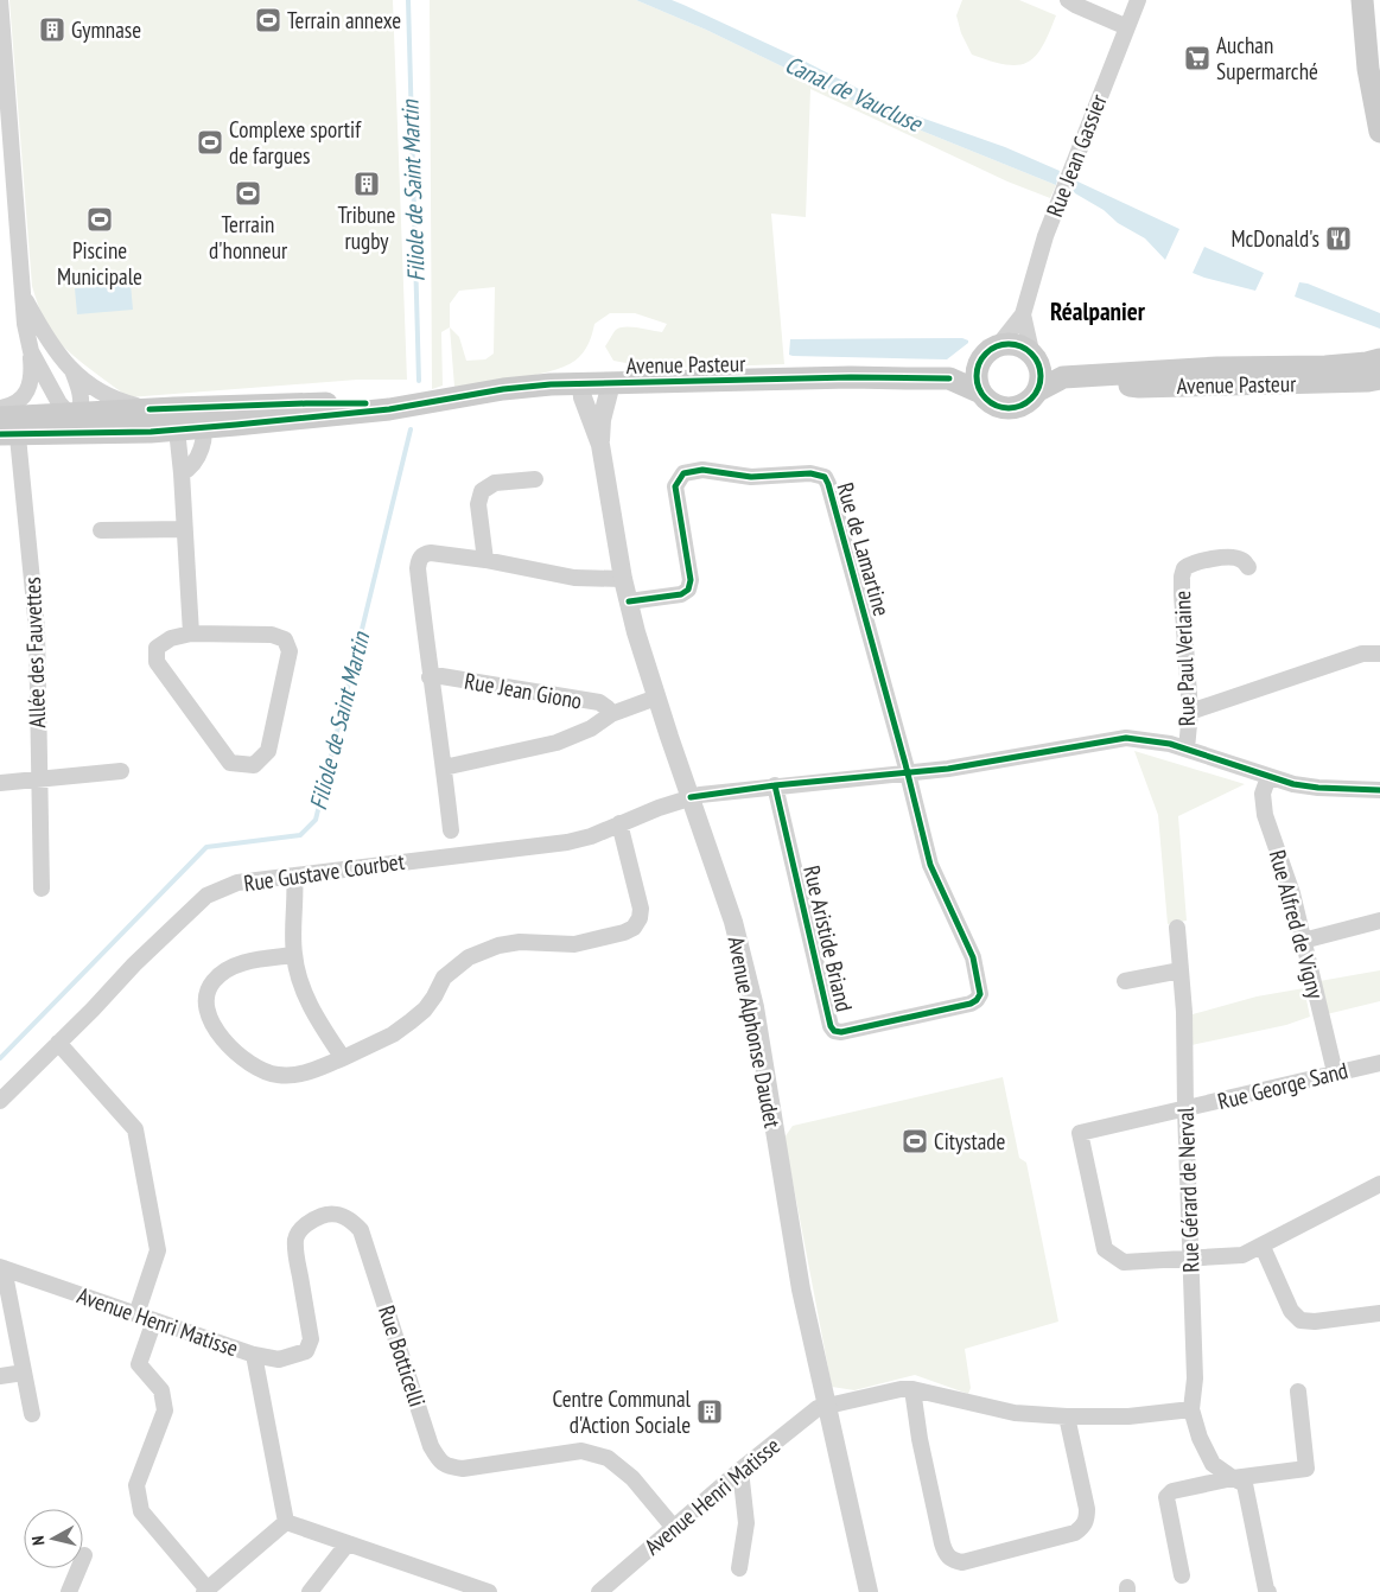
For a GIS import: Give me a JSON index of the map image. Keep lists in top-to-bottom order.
{
  "streets": {
    "main road": ["Avenue Pasteur"],
    "street": [
      "Rue Jean Gassier",
      "Rue de Lamartine",
      "Allée des Fauvettes",
      "Rue Paul Verlaine",
      "Rue Jean Giono",
      "Rue Gustave Courbet",
      "Rue Alfred de Vigny",
      "Rue Aristide Briand",
      "Avenue Alphonse Daudet",
      "Rue George Sand",
      "Rue Gérard de Nerval",
      "Avenue Henri Matisse",
      "Rue Botticelli"
    ]
  },
  "crossings": [
    ["Rue Jean Gassier", "Avenue Pasteur"],
    ["Avenue Pasteur", "Allée des Fauvettes"],
    ["Avenue Pasteur", "Avenue Alphonse Daudet"],
    ["Rue de Lamartine", "Rue Gustave Courbet"],
    ["Rue de Lamartine", "Rue Aristide Briand"],
    ["Rue de Lamartine", "Avenue Alphonse Daudet"],
    ["Rue Paul Verlaine", "Rue Gustave Courbet"],
    ["Rue Gustave Courbet", "Rue Alfred de Vigny"],
    ["Rue Gustave Courbet", "Rue Aristide Briand"],
    ["Rue Gustave Courbet", "Avenue Alphonse Daudet"],
    ["Rue Alfred de Vigny", "Rue George Sand"],
    ["Avenue Alphonse Daudet", "Avenue Henri Matisse"],
    ["Rue George Sand", "Rue Gérard de Nerval"],
    ["Avenue Henri Matisse", "Rue Botticelli"]
  ],
  "districts": ["Réalpanier"],
  "water": ["Canal de Vaucluse", "Filiole de Saint Martin"],
  "places": {
    "sports": [
      "Terrain annexe",
      "Complexe sportif de fargues",
      "Terrain d'honneur",
      "Piscine Municipale",
      "Citystade"
    ],
    "building": ["Gymnase", "Tribune rugby", "Centre Communal d'Action Sociale"],
    "supermarket": ["Auchan Supermarché"],
    "restaurant": ["McDonald's"]
  },
  "north": "left"
}
